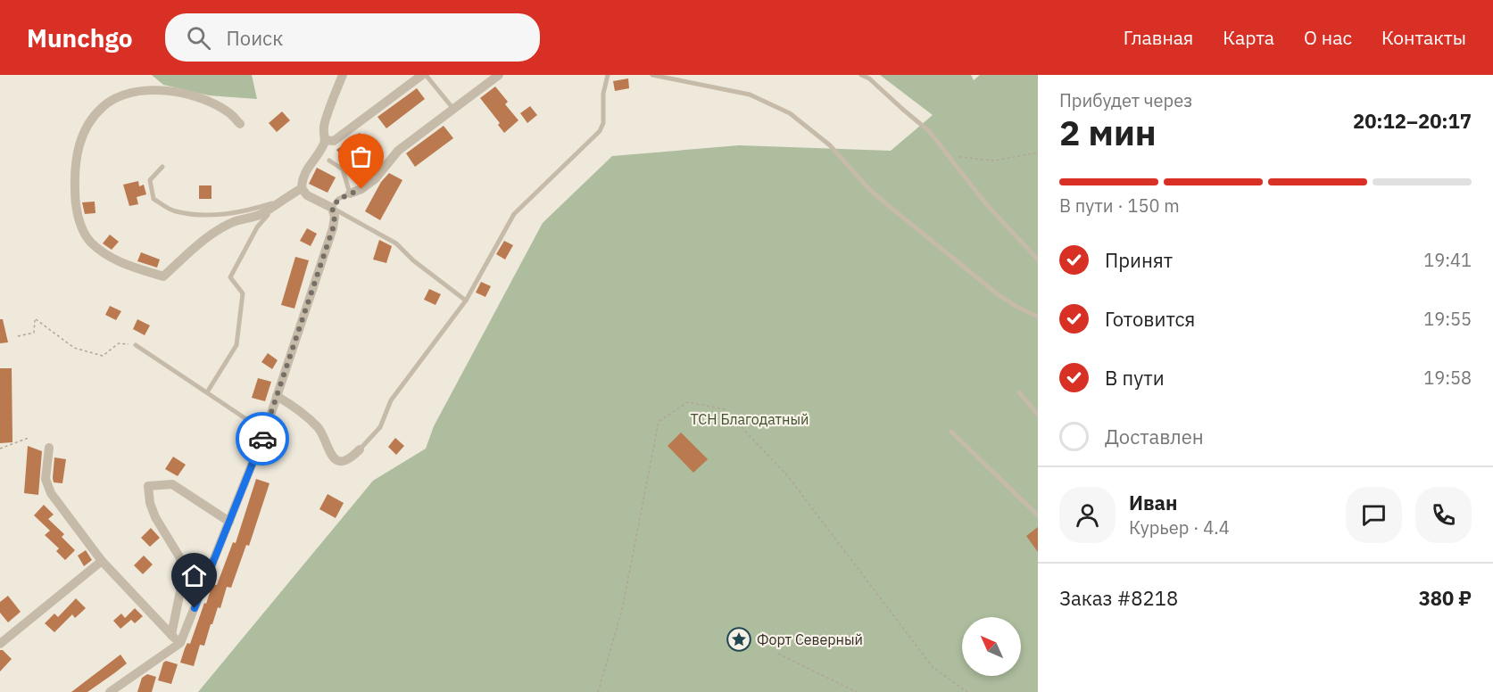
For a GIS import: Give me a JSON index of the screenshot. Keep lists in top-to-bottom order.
{
  "parks": ["ТСН Благодатный"],
  "places": {
    "place": ["Форт Северный"]
  },
  "north": "top left",
  "page": {
    "header": "Munchgo",
    "search": "Поиск",
    "nav": [
      "Главная",
      "Карта",
      "О нас",
      "Контакты"
    ],
    "heading": ["2 мин", "Прибудет через", "20:12–20:17"],
    "panel": [
      "Иван",
      "Курьер · 4.4",
      "Заказ #8218",
      "380 ₽"
    ],
    "bar": "В пути · 150 m",
    "list": [
      ["Принят", "19:41"],
      ["Готовится", "19:55"],
      ["В пути", "19:58"],
      "Доставлен"
    ]
  }
}
